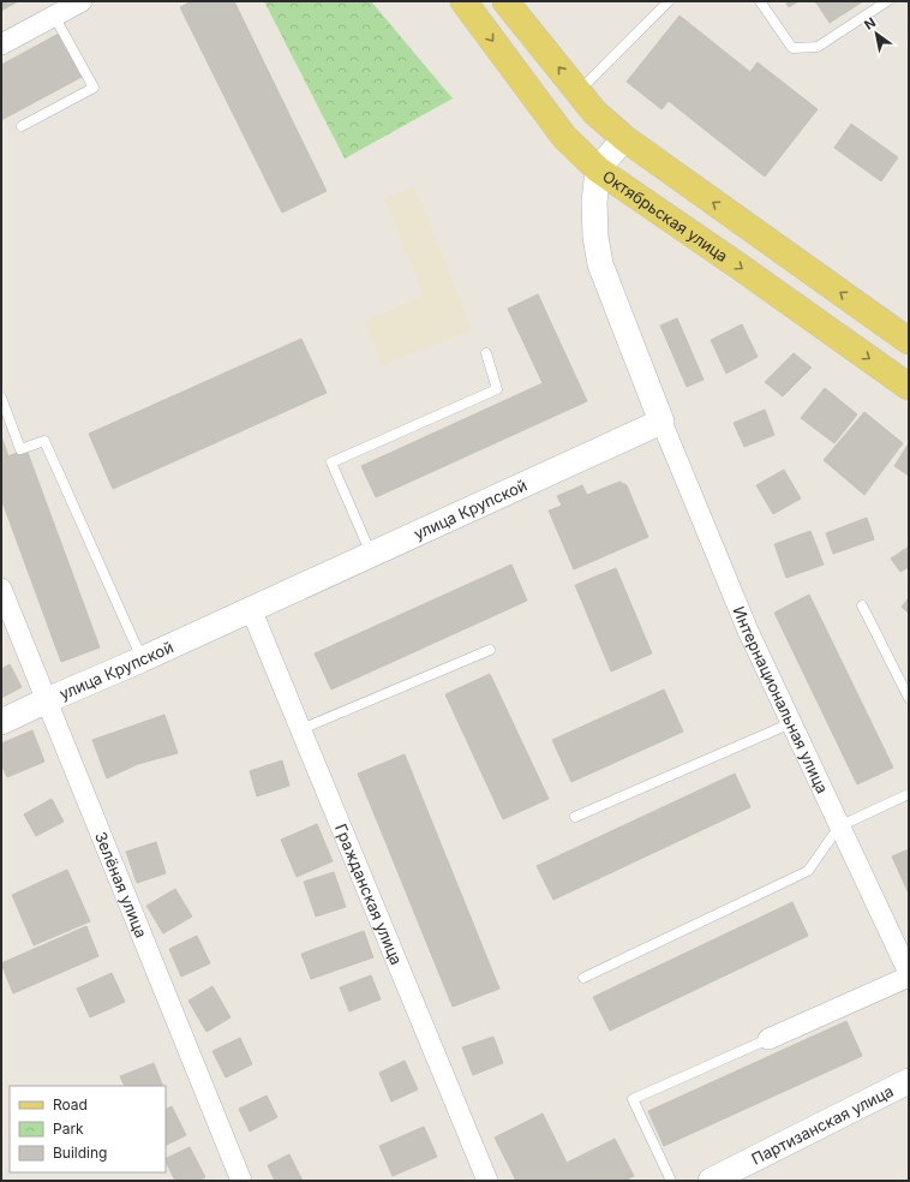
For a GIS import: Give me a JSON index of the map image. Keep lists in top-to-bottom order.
{
  "streets": {
    "main road": ["Октябрьская улица"],
    "street": [
      "улица Крупской",
      "Интернациональная улица",
      "Зелёная улица",
      "Гражданская улица",
      "Партизанская улица"
    ]
  },
  "crossings": [
    ["улица Крупской", "Интернациональная улица"],
    ["улица Крупской", "Зелёная улица"],
    ["улица Крупской", "Гражданская улица"]
  ],
  "legend": ["Road", "Park", "Building"],
  "north": "top left"
}
